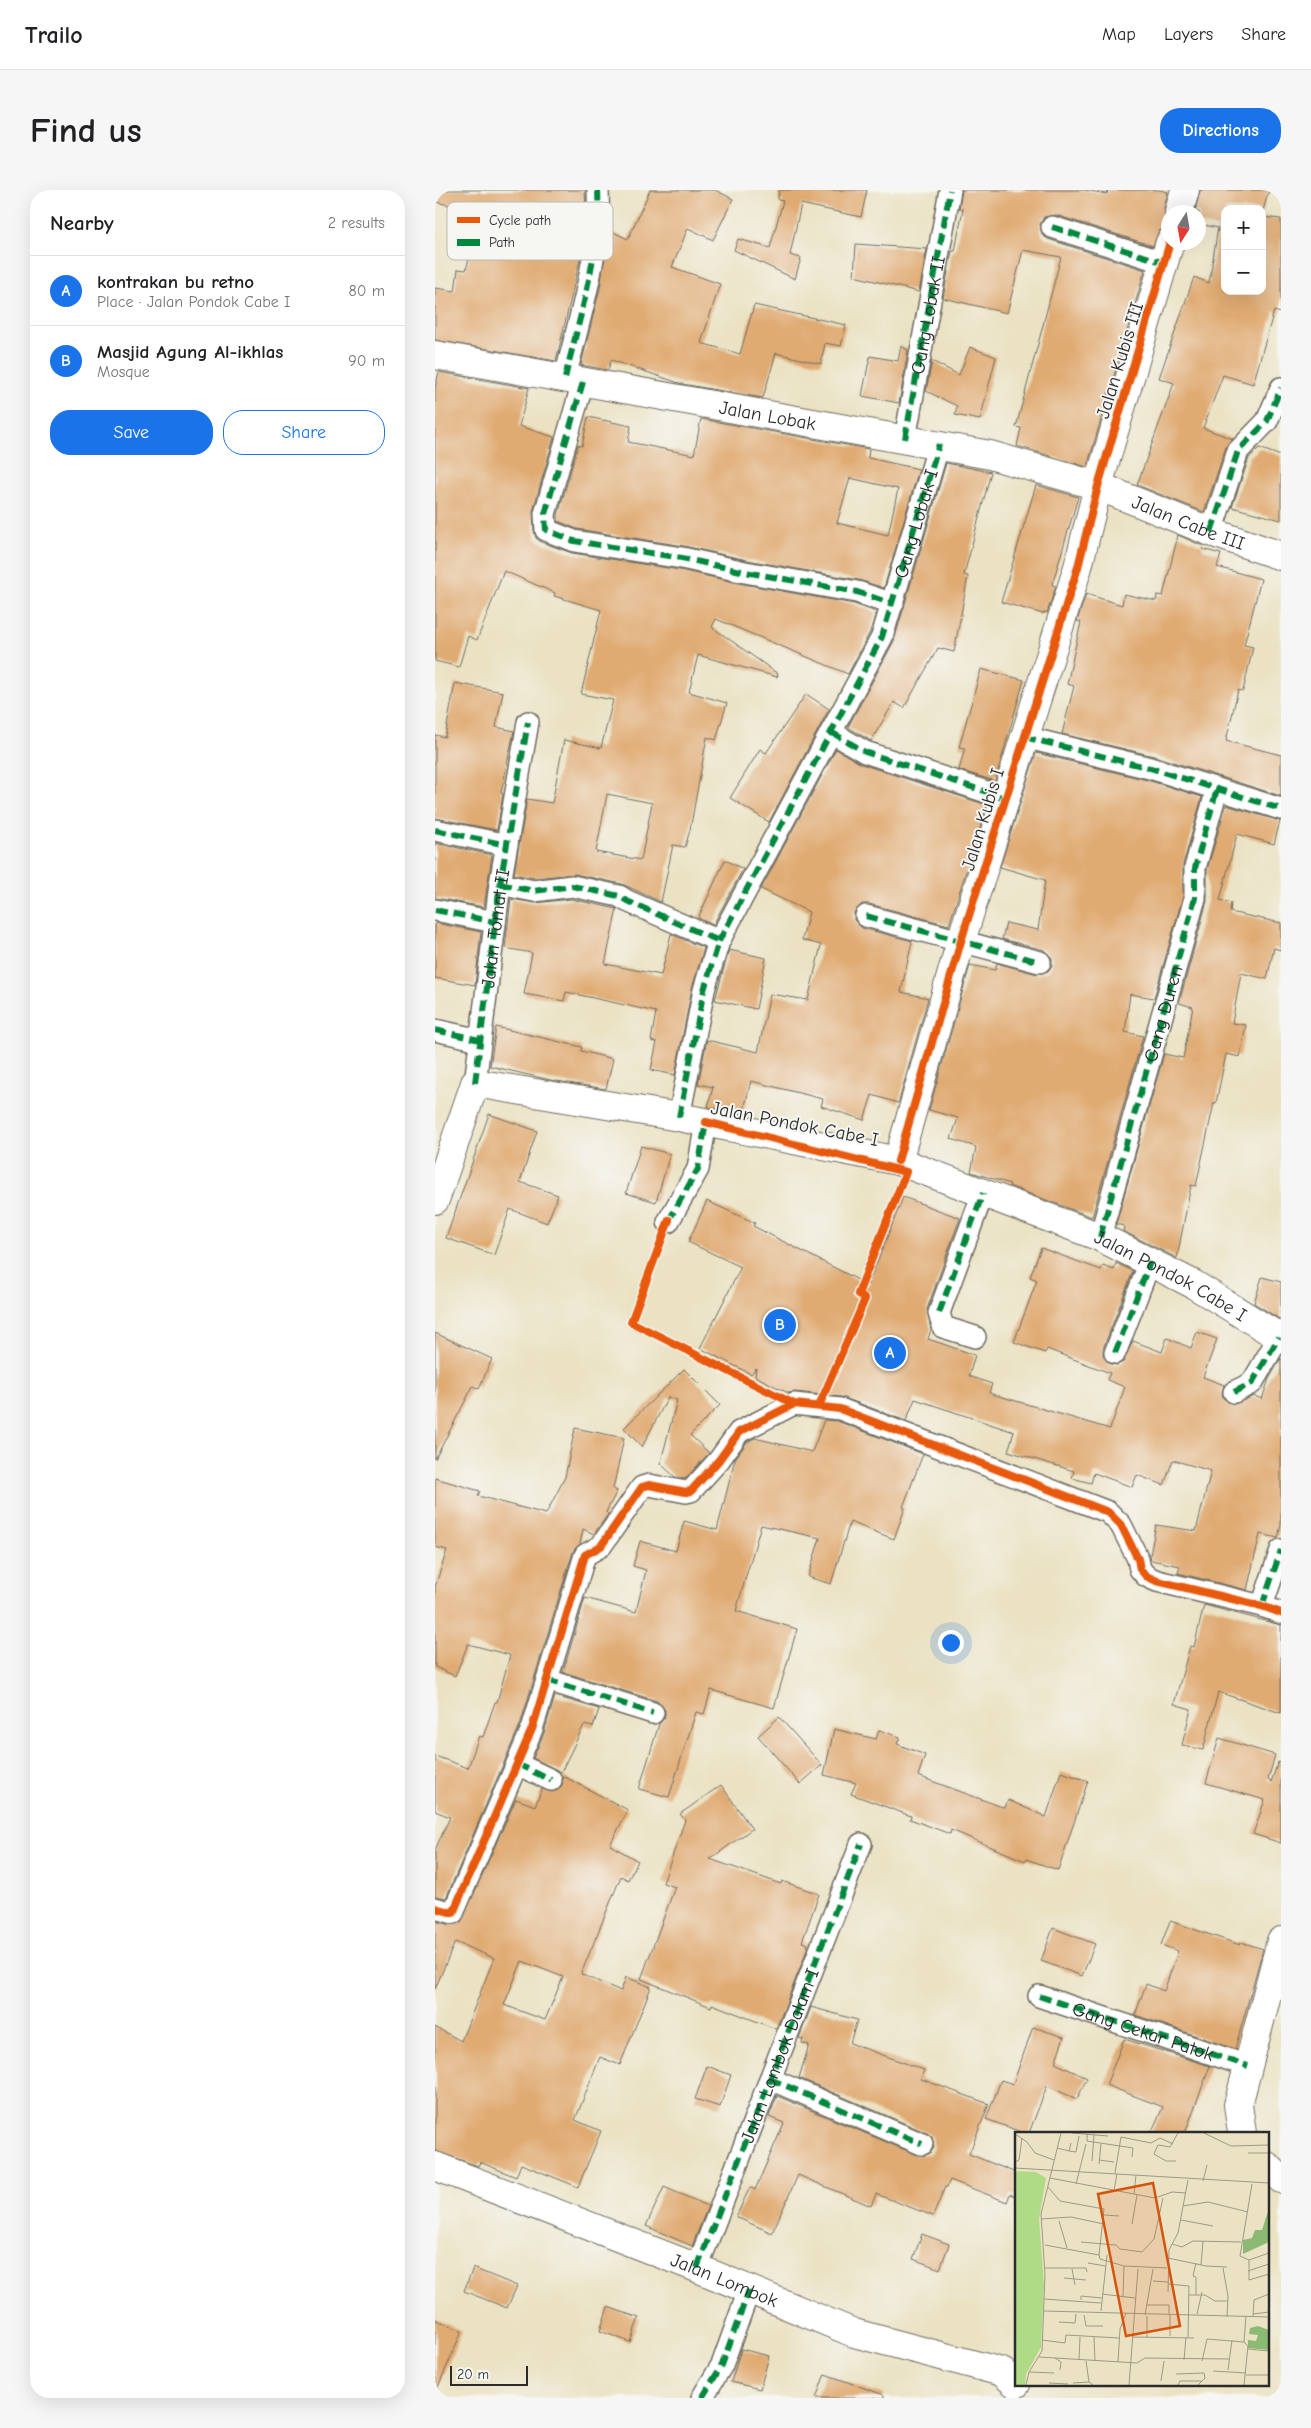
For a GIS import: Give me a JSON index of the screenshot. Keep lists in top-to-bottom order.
{
  "streets": {
    "street": [
      "Gang Lobak II",
      "Jalan Kubis III",
      "Jalan Lobak",
      "Jalan Cabe III",
      "Gang Lobak I",
      "Jalan Kubis I",
      "Jalan Tomat II",
      "Gang Duren",
      "Jalan Pondok Cabe I",
      "Gang Cekar Patok",
      "Jalan Lombok Dalam I",
      "Jalan Lombok"
    ]
  },
  "crossings": [
    ["Gang Lobak II", "Jalan Lobak"],
    ["Jalan Kubis III", "Jalan Lobak"],
    ["Jalan Kubis III", "Jalan Cabe III"],
    ["Jalan Kubis III", "Jalan Kubis I"],
    ["Jalan Lobak", "Jalan Cabe III"],
    ["Jalan Lobak", "Gang Lobak I"],
    ["Jalan Lobak", "Jalan Kubis I"],
    ["Jalan Cabe III", "Jalan Kubis I"],
    ["Gang Lobak I", "Jalan Pondok Cabe I"],
    ["Jalan Kubis I", "Jalan Pondok Cabe I"],
    ["Jalan Tomat II", "Jalan Pondok Cabe I"],
    ["Gang Duren", "Jalan Pondok Cabe I"],
    ["Jalan Lombok Dalam I", "Jalan Lombok"]
  ],
  "legend": ["Cycle path", "Path"],
  "scale_bar": "20 m",
  "north": "bottom",
  "page": {
    "header": "Trailo",
    "nav": ["Map", "Layers", "Share"],
    "buttons": [
      "Directions",
      ["Save", "Share"]
    ],
    "title": "Find us",
    "heading": ["Nearby", "2 results"],
    "map_buttons": ["+", "−"],
    "list": [
      {
        "mark": "A",
        "name": "kontrakan bu retno",
        "note": "Place · Jalan Pondok Cabe I",
        "value": "80 m"
      },
      {
        "mark": "B",
        "name": "Masjid Agung Al-ikhlas",
        "note": "Mosque",
        "value": "90 m"
      }
    ],
    "pins": ["B", "A"],
    "scale": "20 m"
  }
}
